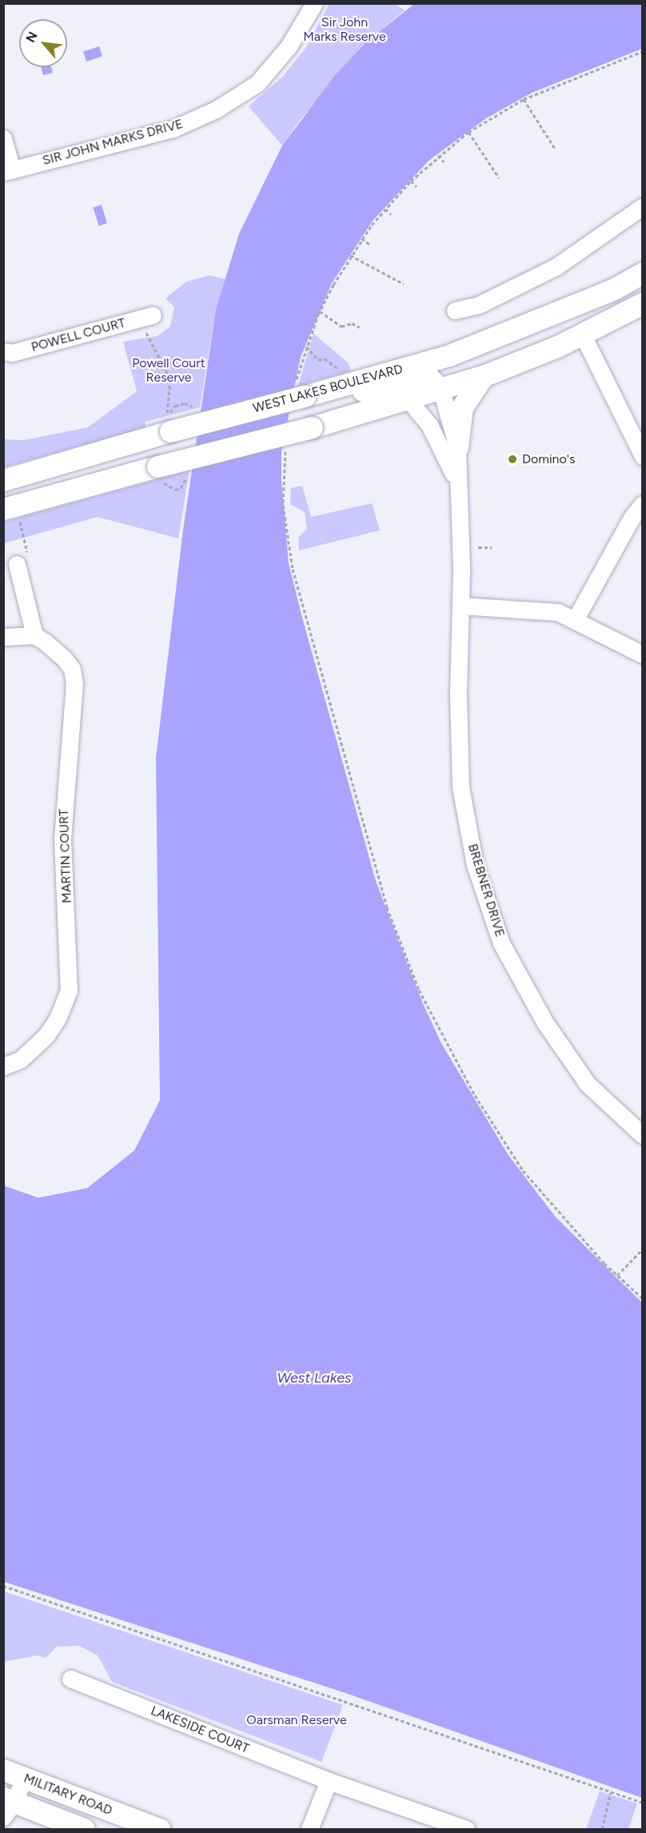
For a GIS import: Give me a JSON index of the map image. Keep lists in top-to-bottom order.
{
  "streets": {
    "main road": ["WEST LAKES BOULEVARD", "MILITARY ROAD"],
    "street": [
      "SIR JOHN MARKS DRIVE",
      "POWELL COURT",
      "MARTIN COURT",
      "BREBNER DRIVE",
      "LAKESIDE COURT"
    ]
  },
  "water": ["West Lakes"],
  "parks": ["Sir John Marks Reserve", "Powell Court Reserve", "Oarsman Reserve"],
  "places": ["Domino's"],
  "north": "top left"
}
